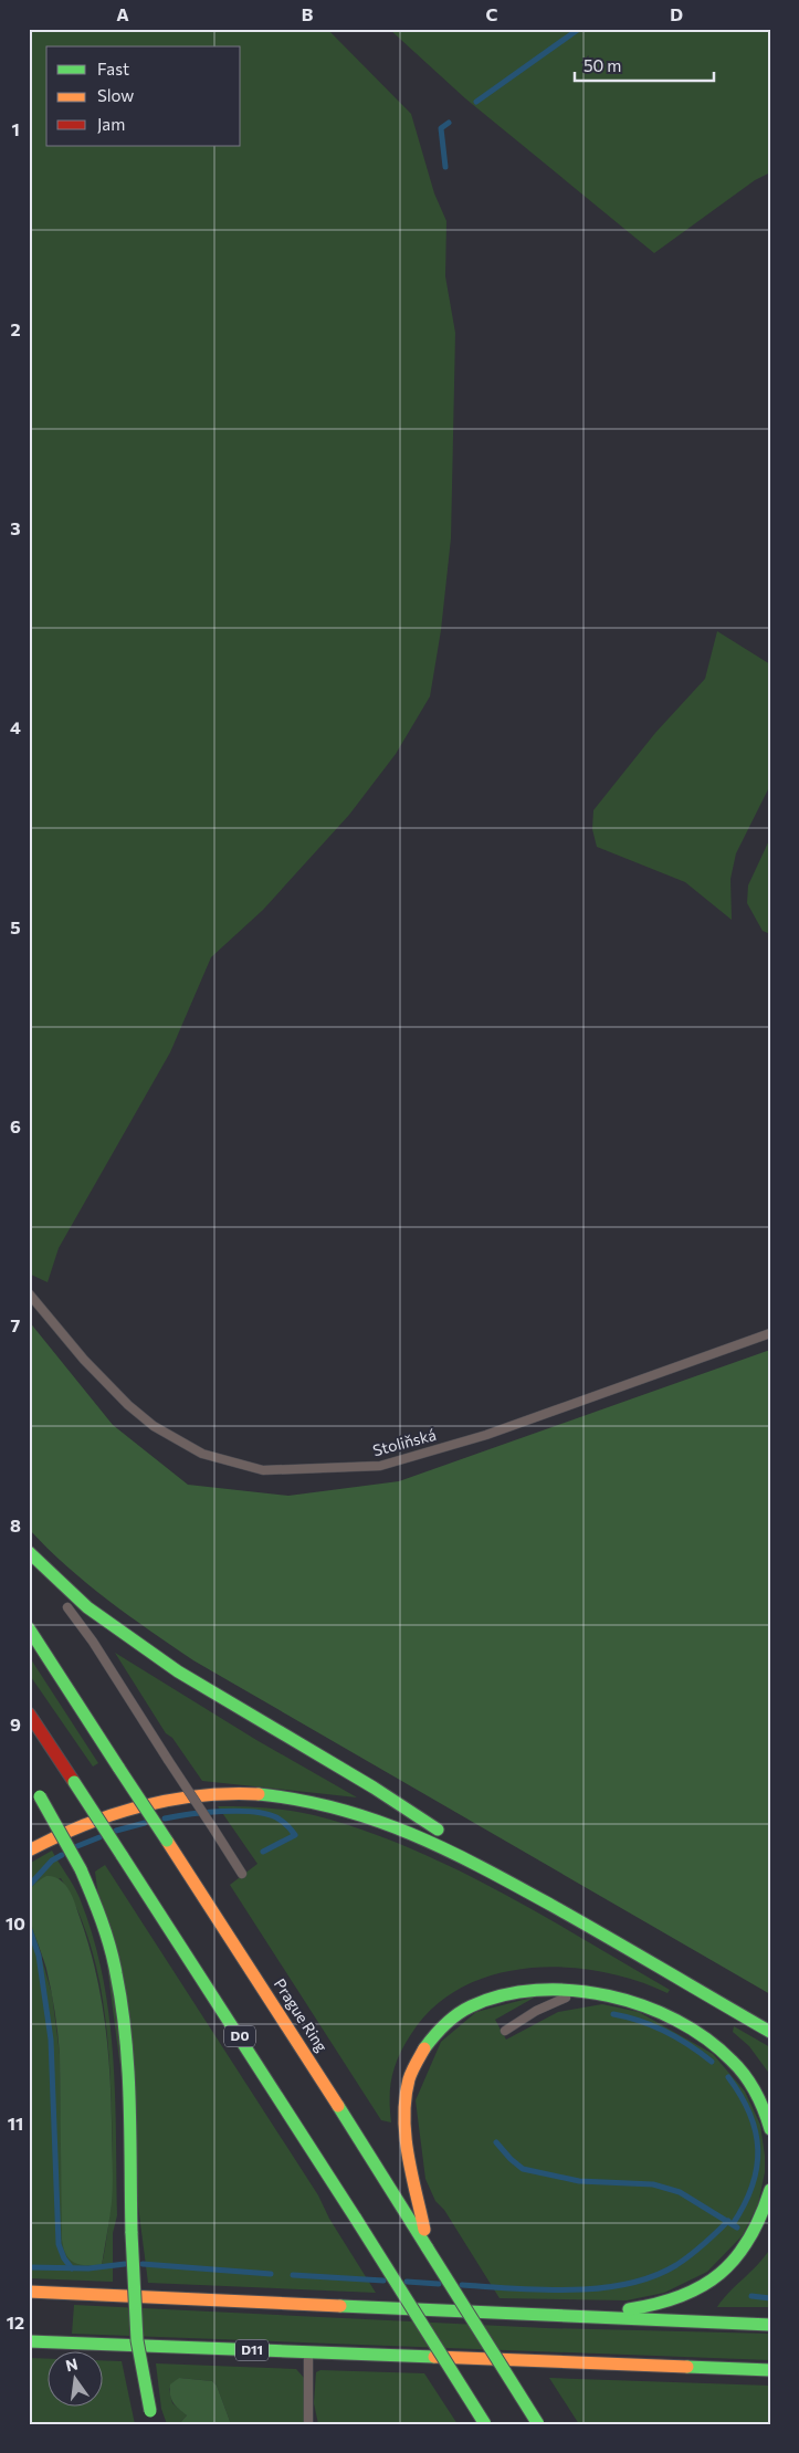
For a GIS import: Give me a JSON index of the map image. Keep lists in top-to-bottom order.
{
  "streets": {
    "main road": ["Prague Ring", "D0", "D11"],
    "lane": ["Stoliňská"]
  },
  "legend": ["Fast", "Slow", "Jam"],
  "scale_bar": "50 m",
  "north": "top",
  "grid": {
    "columns": [
      "A",
      "B",
      "C",
      "D"
    ],
    "rows": [
      "1",
      "2",
      "3",
      "4",
      "5",
      "6",
      "7",
      "8",
      "9",
      "10",
      "11",
      "12"
    ]
  }
}
